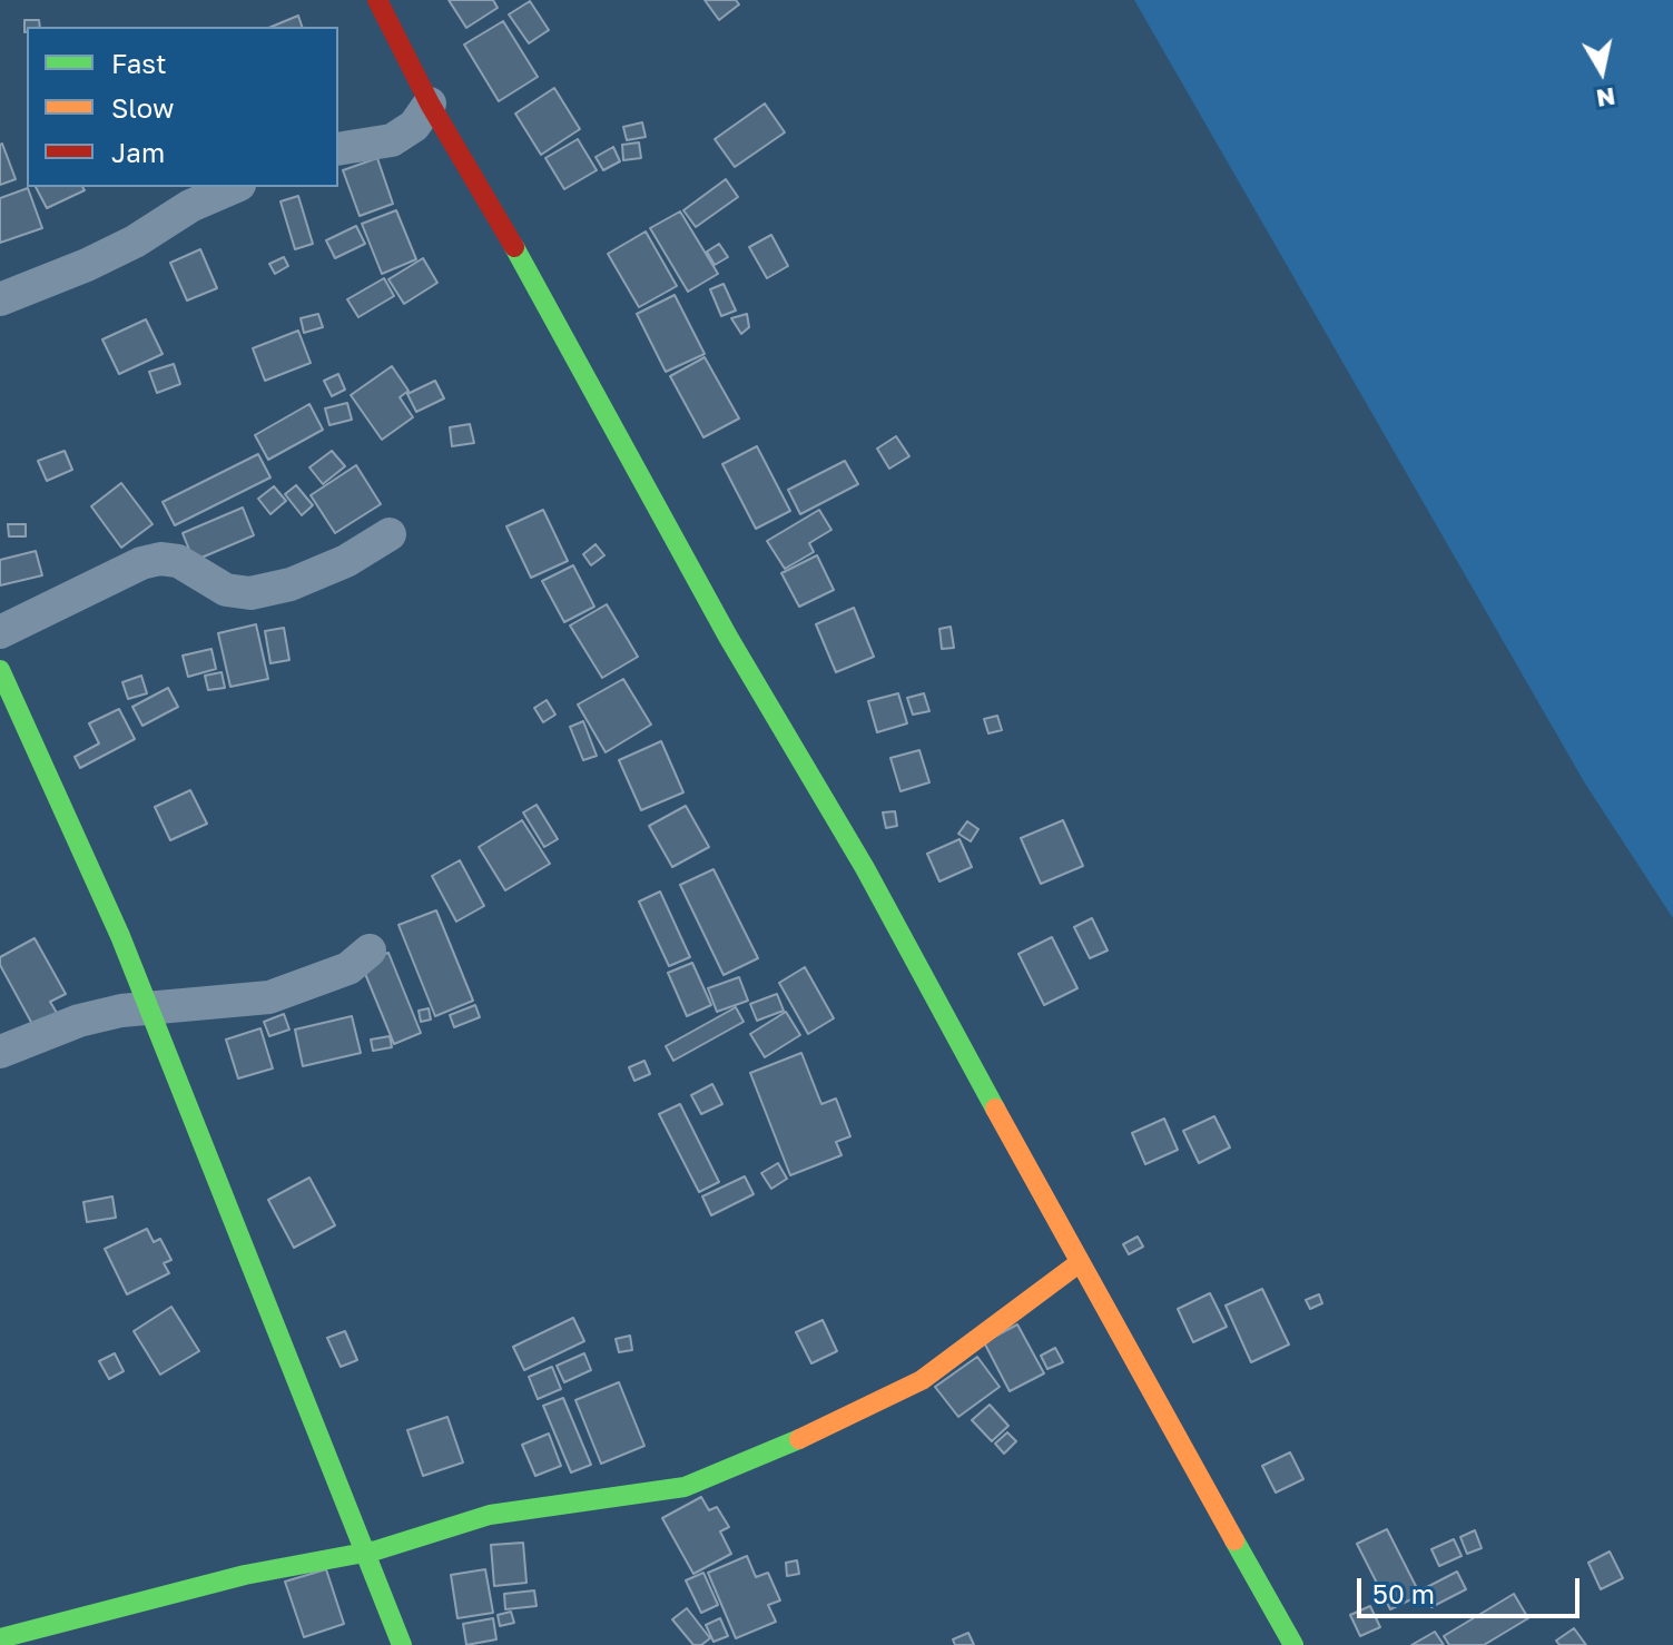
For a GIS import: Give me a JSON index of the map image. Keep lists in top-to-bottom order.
{
  "legend": ["Fast", "Slow", "Jam"],
  "scale_bar": "50 m",
  "north": "bottom"
}
